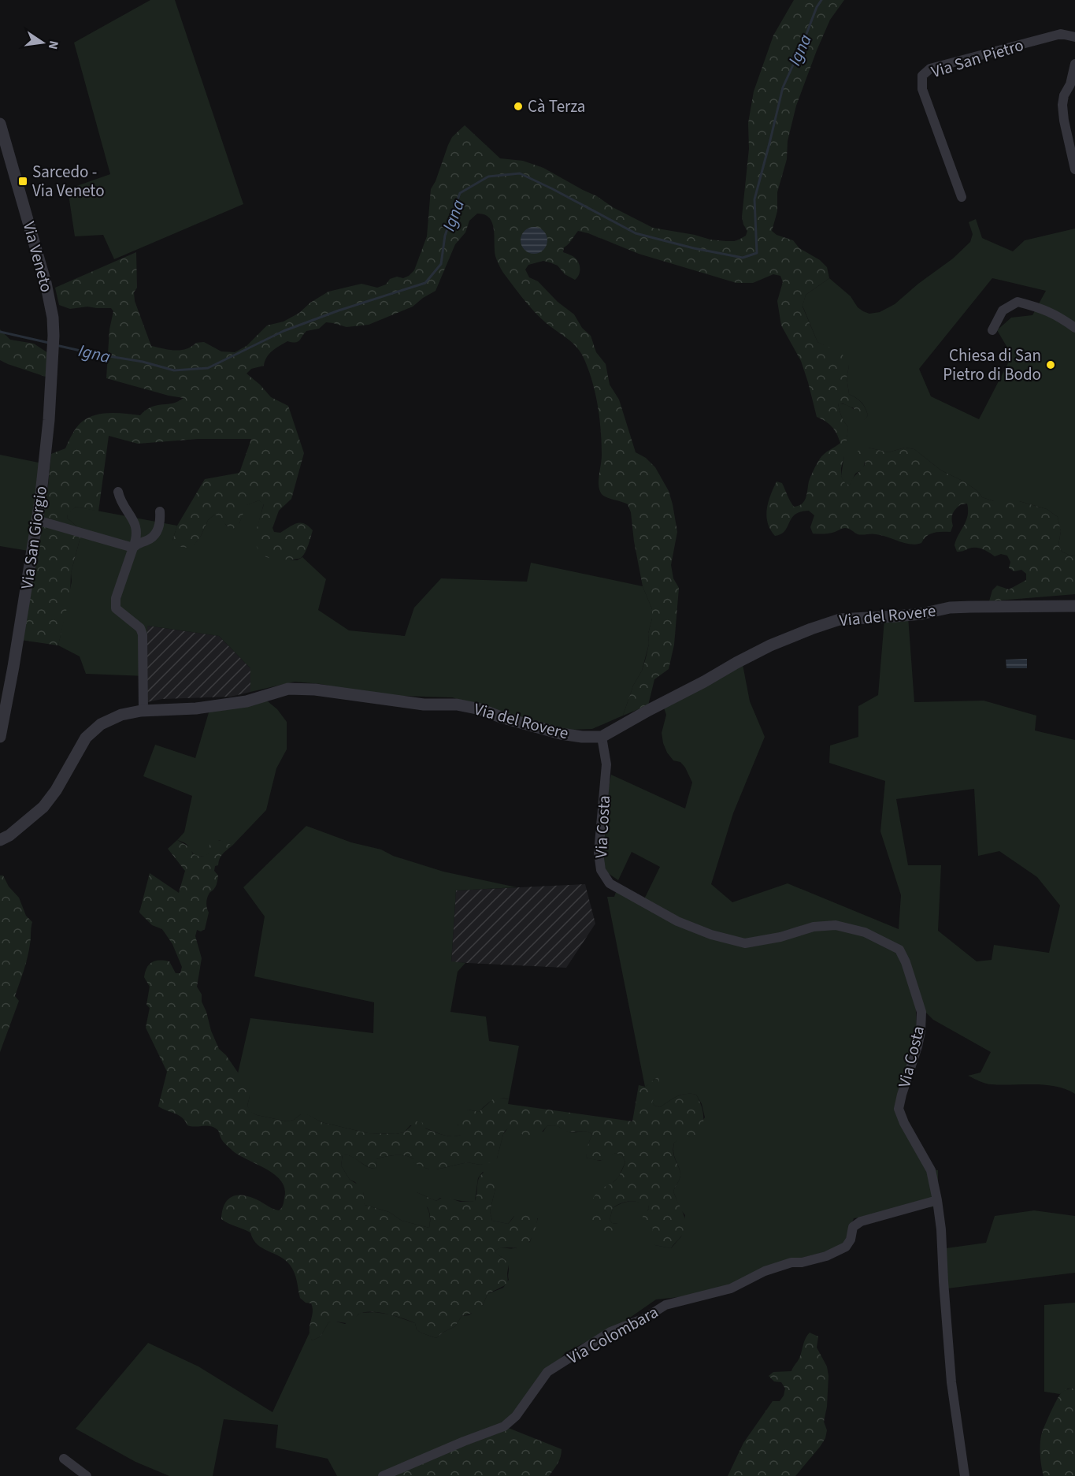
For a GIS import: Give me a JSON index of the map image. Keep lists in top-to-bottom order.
{
  "streets": {
    "street": [
      "Via San Pietro",
      "Via Veneto",
      "Via San Giorgio",
      "Via del Rovere",
      "Via Costa",
      "Via Colombara"
    ]
  },
  "crossings": [
    ["Via Veneto", "Via San Giorgio"],
    ["Via del Rovere", "Via Costa"],
    ["Via Costa", "Via Colombara"]
  ],
  "water": ["Igna"],
  "places": {
    "other": ["Cà Terza", "Chiesa di San Pietro di Bodo"],
    "transit": ["Sarcedo - Via Veneto"]
  },
  "north": "right"
}
